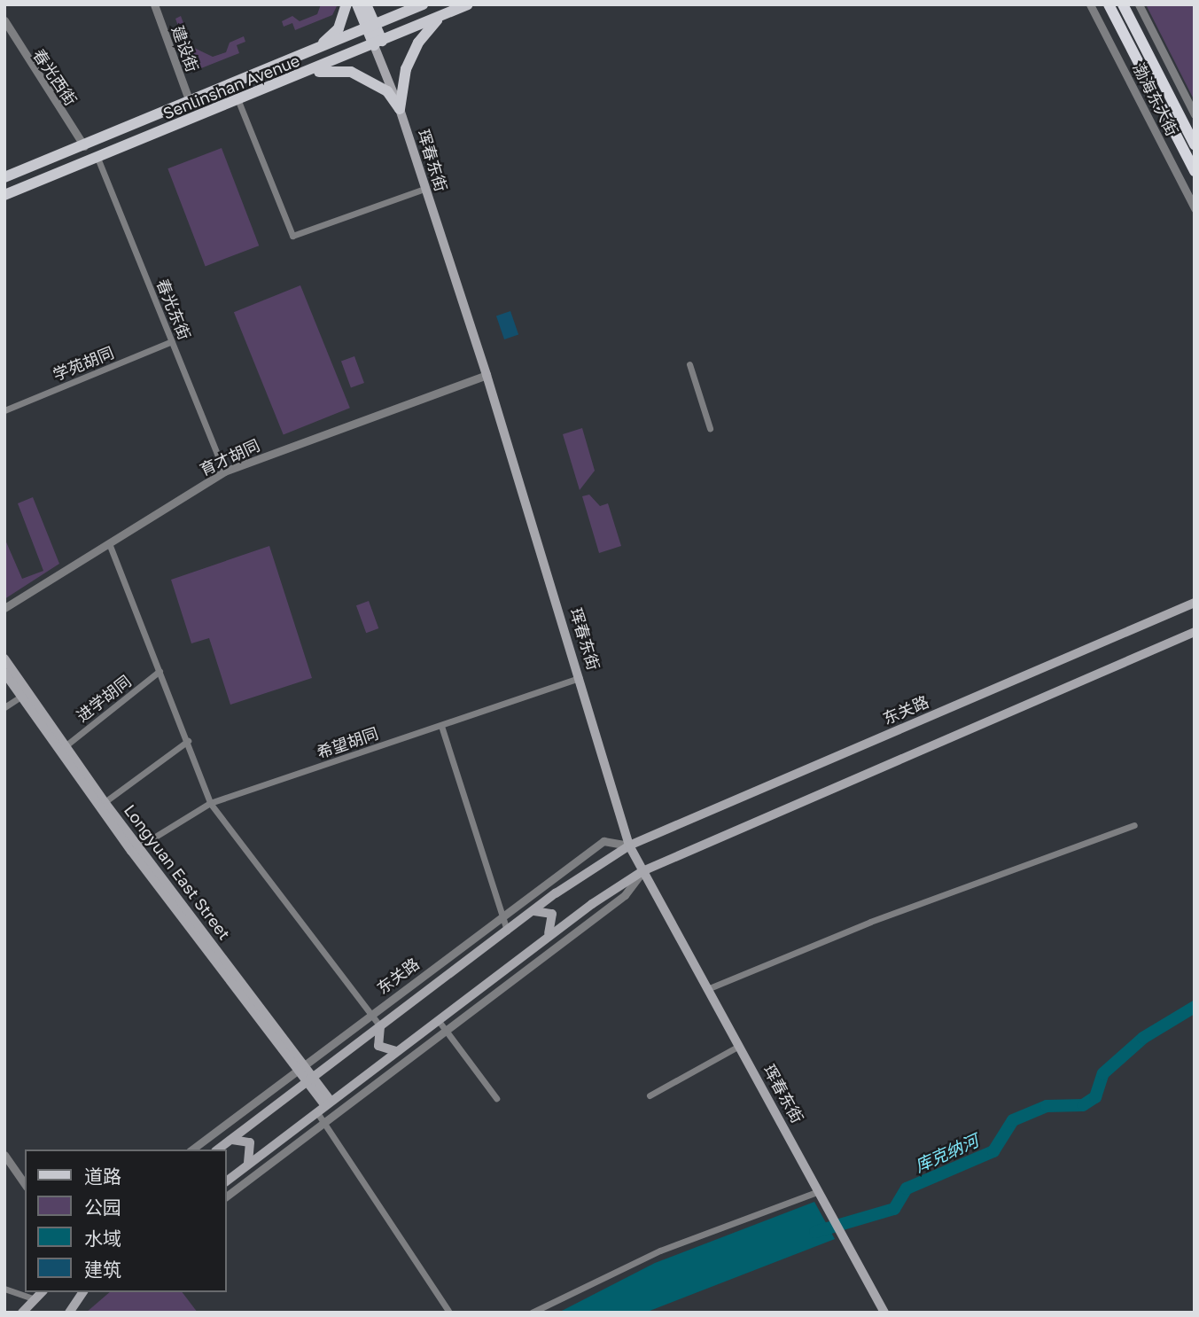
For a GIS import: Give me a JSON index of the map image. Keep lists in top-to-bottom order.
{
  "streets": {
    "highway": ["渤海东大街"],
    "main road": [
      "Senlinshan Avenue",
      "珲春东街",
      "东关路",
      "Longyuan East Street"
    ],
    "street": [
      "建设街",
      "春光西街",
      "春光东街",
      "学苑胡同",
      "育才胡同",
      "进学胡同",
      "希望胡同"
    ]
  },
  "crossings": [
    ["建设街", "Senlinshan Avenue"],
    ["春光西街", "Senlinshan Avenue"],
    ["Senlinshan Avenue", "珲春东街"],
    ["Senlinshan Avenue", "春光东街"],
    ["珲春东街", "育才胡同"],
    ["珲春东街", "东关路"],
    ["珲春东街", "希望胡同"],
    ["春光东街", "学苑胡同"],
    ["春光东街", "育才胡同"],
    ["进学胡同", "Longyuan East Street"],
    ["东关路", "Longyuan East Street"],
    ["希望胡同", "Longyuan East Street"]
  ],
  "water": ["库克纳河"],
  "legend": [
    "道路",
    "公园",
    "水域",
    "建筑"
  ]
}
